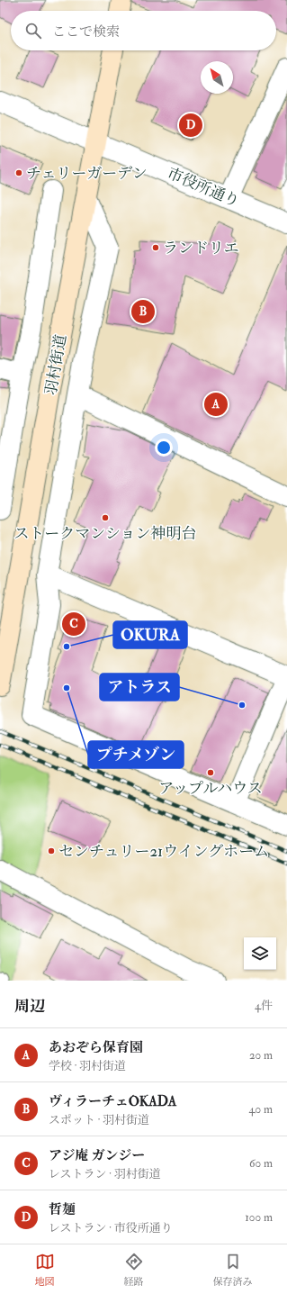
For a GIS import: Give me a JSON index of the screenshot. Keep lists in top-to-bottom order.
{
  "streets": {
    "main road": ["羽村街道"],
    "street": ["市役所通り"]
  },
  "crossings": [
    ["市役所通り", "羽村街道"]
  ],
  "places": [
    "チェリーガーデン",
    "ランドリエ",
    "ストークマンション神明台",
    "OKURA",
    "プチメゾン",
    "アトラス",
    "アップルハウス",
    "センチュリー21ウイングホーム"
  ],
  "north": "top left",
  "page": {
    "search": "ここで検索",
    "pins": [
      "D",
      "B",
      "A",
      "C"
    ],
    "heading": ["周辺", "4件"],
    "list": [
      {
        "mark": "A",
        "name": "あおぞら保育園",
        "note": "学校 · 羽村街道",
        "value": "20 m"
      },
      {
        "mark": "B",
        "name": "ヴィラーチェOKADA",
        "note": "スポット · 羽村街道",
        "value": "40 m"
      },
      {
        "mark": "C",
        "name": "アジ庵 ガンジー",
        "note": "レストラン · 羽村街道",
        "value": "60 m"
      },
      {
        "mark": "D",
        "name": "哲麺",
        "note": "レストラン · 市役所通り",
        "value": "100 m"
      }
    ],
    "nav": ["地図", "経路", "保存済み"]
  }
}
